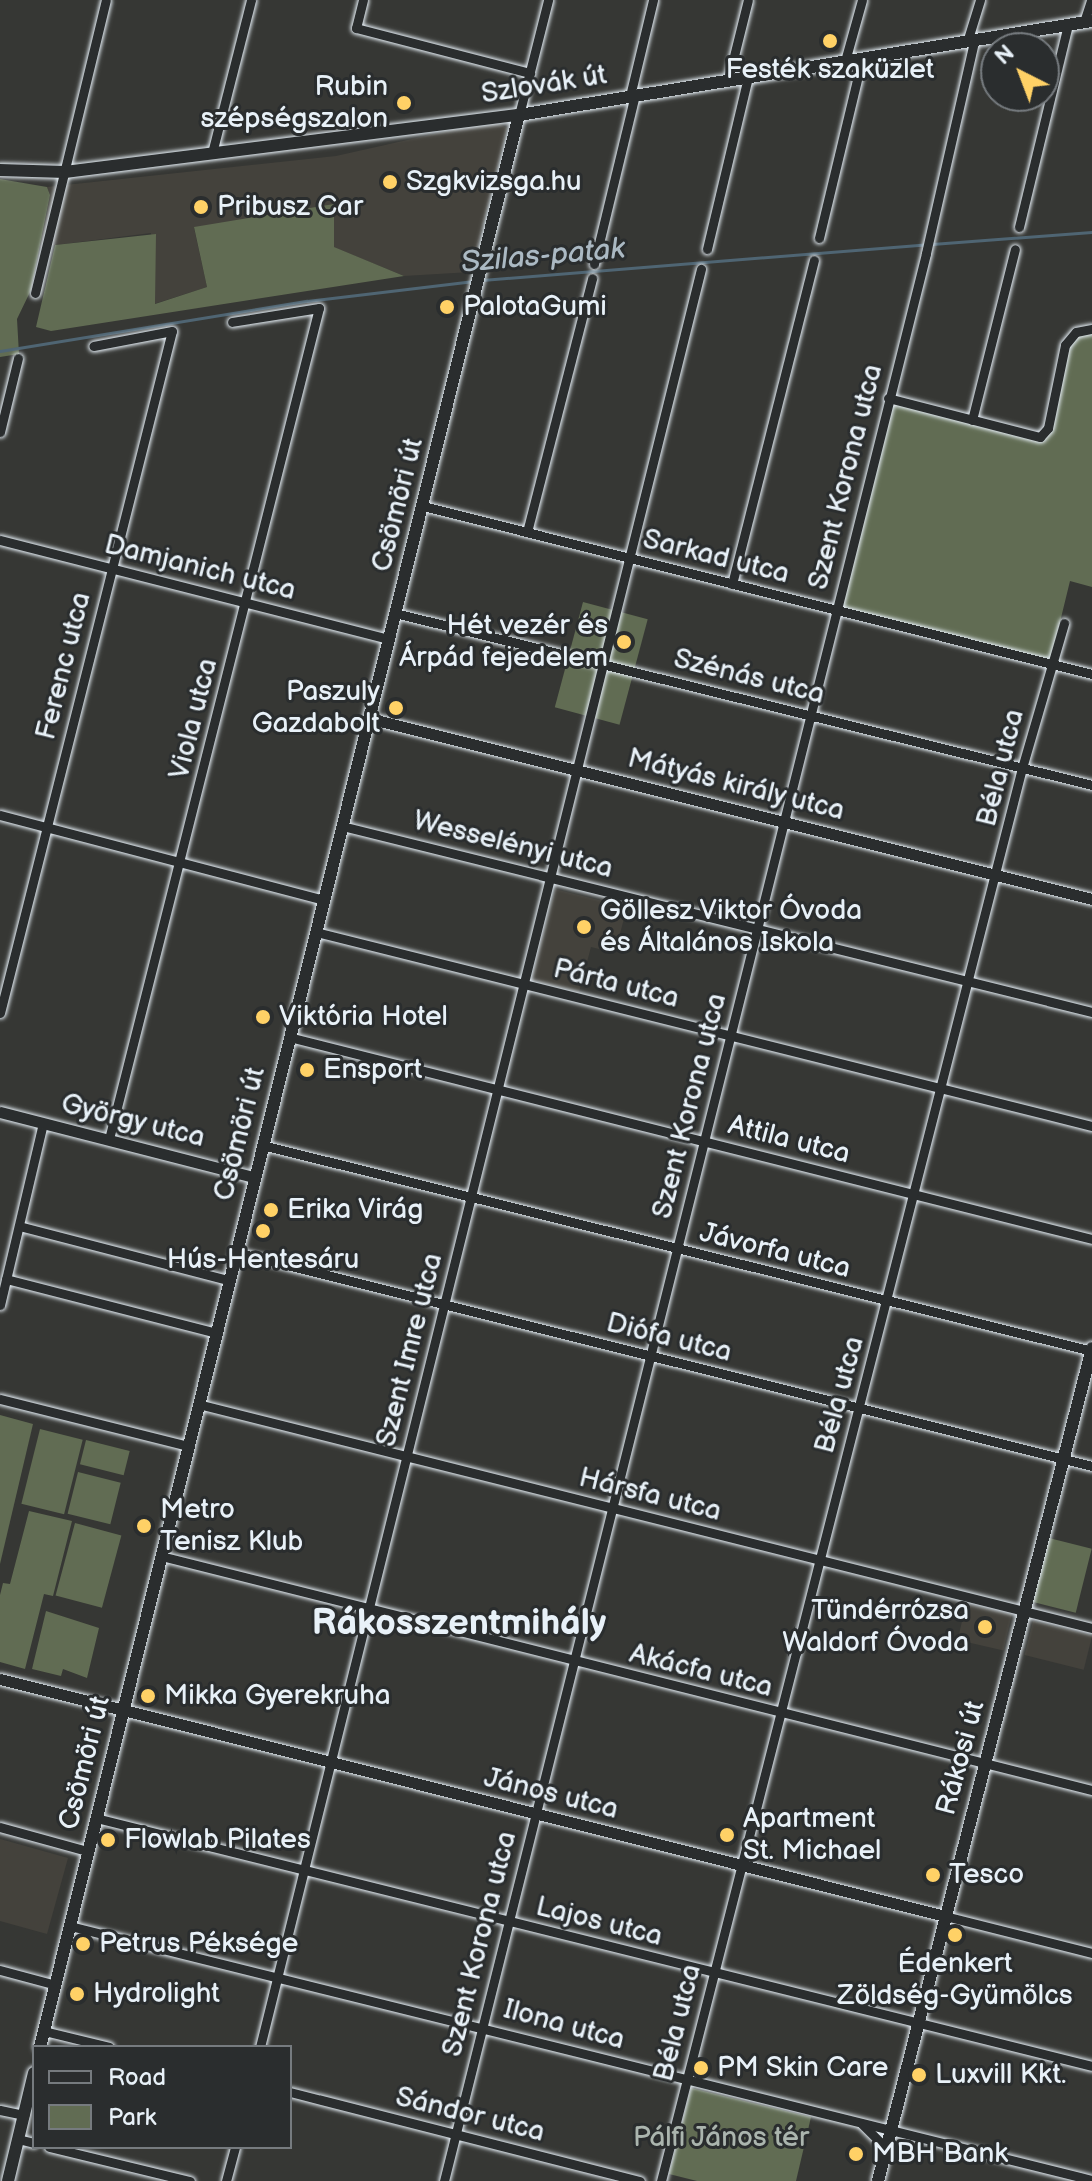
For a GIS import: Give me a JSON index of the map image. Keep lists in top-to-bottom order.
{
  "streets": {
    "main road": ["Szlovák út", "Csömöri út", "Rákosi út"],
    "street": [
      "Szent Korona utca",
      "Sarkad utca",
      "Damjanich utca",
      "Ferenc utca",
      "Szénás utca",
      "Viola utca",
      "Béla utca",
      "Mátyás király utca",
      "Wesselényi utca",
      "Párta utca",
      "György utca",
      "Attila utca",
      "Jávorfa utca",
      "Diófa utca",
      "Szent Imre utca",
      "Hársfa utca",
      "Akácfa utca",
      "János utca",
      "Lajos utca",
      "Ilona utca",
      "Sándor utca"
    ]
  },
  "crossings": [
    ["Szlovák út", "Szent Korona utca"],
    ["Szlovák út", "Csömöri út"],
    ["Szent Korona utca", "Sarkad utca"],
    ["Szent Korona utca", "Szénás utca"],
    ["Szent Korona utca", "Mátyás király utca"],
    ["Szent Korona utca", "Wesselényi utca"],
    ["Szent Korona utca", "Párta utca"],
    ["Szent Korona utca", "Attila utca"],
    ["Szent Korona utca", "Jávorfa utca"],
    ["Szent Korona utca", "Diófa utca"],
    ["Szent Korona utca", "Hársfa utca"],
    ["Szent Korona utca", "Akácfa utca"],
    ["Szent Korona utca", "János utca"],
    ["Szent Korona utca", "Lajos utca"],
    ["Szent Korona utca", "Ilona utca"],
    ["Szent Korona utca", "Sándor utca"],
    ["Csömöri út", "Sarkad utca"],
    ["Csömöri út", "Damjanich utca"],
    ["Csömöri út", "Szénás utca"],
    ["Csömöri út", "Mátyás király utca"],
    ["Csömöri út", "Wesselényi utca"],
    ["Csömöri út", "Párta utca"],
    ["Csömöri út", "György utca"],
    ["Csömöri út", "Attila utca"],
    ["Csömöri út", "Jávorfa utca"],
    ["Csömöri út", "Diófa utca"],
    ["Csömöri út", "Hársfa utca"],
    ["Csömöri út", "Akácfa utca"],
    ["Csömöri út", "János utca"],
    ["Csömöri út", "Lajos utca"],
    ["Csömöri út", "Ilona utca"],
    ["Sarkad utca", "Béla utca"],
    ["Sarkad utca", "Szent Imre utca"],
    ["Damjanich utca", "Ferenc utca"],
    ["Damjanich utca", "Viola utca"],
    ["Szénás utca", "Béla utca"],
    ["Szénás utca", "Szent Imre utca"],
    ["Viola utca", "György utca"],
    ["Béla utca", "Mátyás király utca"],
    ["Béla utca", "Wesselényi utca"],
    ["Béla utca", "Párta utca"],
    ["Béla utca", "Attila utca"],
    ["Béla utca", "Jávorfa utca"],
    ["Béla utca", "Diófa utca"],
    ["Béla utca", "Hársfa utca"],
    ["Béla utca", "Akácfa utca"],
    ["Béla utca", "János utca"],
    ["Béla utca", "Lajos utca"],
    ["Béla utca", "Ilona utca"],
    ["Mátyás király utca", "Szent Imre utca"],
    ["Wesselényi utca", "Szent Imre utca"],
    ["Párta utca", "Szent Imre utca"],
    ["Attila utca", "Szent Imre utca"],
    ["Jávorfa utca", "Szent Imre utca"],
    ["Jávorfa utca", "Rákosi út"],
    ["Diófa utca", "Szent Imre utca"],
    ["Diófa utca", "Rákosi út"],
    ["Szent Imre utca", "Hársfa utca"],
    ["Szent Imre utca", "Akácfa utca"],
    ["Szent Imre utca", "János utca"],
    ["Szent Imre utca", "Lajos utca"],
    ["Szent Imre utca", "Ilona utca"],
    ["Hársfa utca", "Rákosi út"],
    ["Akácfa utca", "Rákosi út"],
    ["Rákosi út", "János utca"],
    ["Rákosi út", "Lajos utca"],
    ["Rákosi út", "Ilona utca"]
  ],
  "districts": ["Rákosszentmihály"],
  "water": ["Szilas-patak"],
  "parks": ["Pálfi János tér"],
  "places": [
    "Festék szaküzlet",
    "Rubin szépségszalon",
    "Szgkvizsga.hu",
    "Pribusz Car",
    "PalotaGumi",
    "Hét vezér és Árpád fejedelem",
    "Paszuly Gazdabolt",
    "Göllesz Viktor Óvoda és Általános Iskola",
    "Viktória Hotel",
    "Ensport",
    "Erika Virág",
    "Hús-Hentesáru",
    "Metro Tenisz Klub",
    "Tündérrózsa Waldorf Óvoda",
    "Mikka Gyerekruha",
    "Apartment St. Michael",
    "Flowlab Pilates",
    "Tesco",
    "Édenkert Zöldség-Gyümölcs",
    "Petrus Péksége",
    "Hydrolight",
    "PM Skin Care",
    "Luxvill Kkt.",
    "MBH Bank"
  ],
  "legend": ["Road", "Park"],
  "north": "top left"
}
